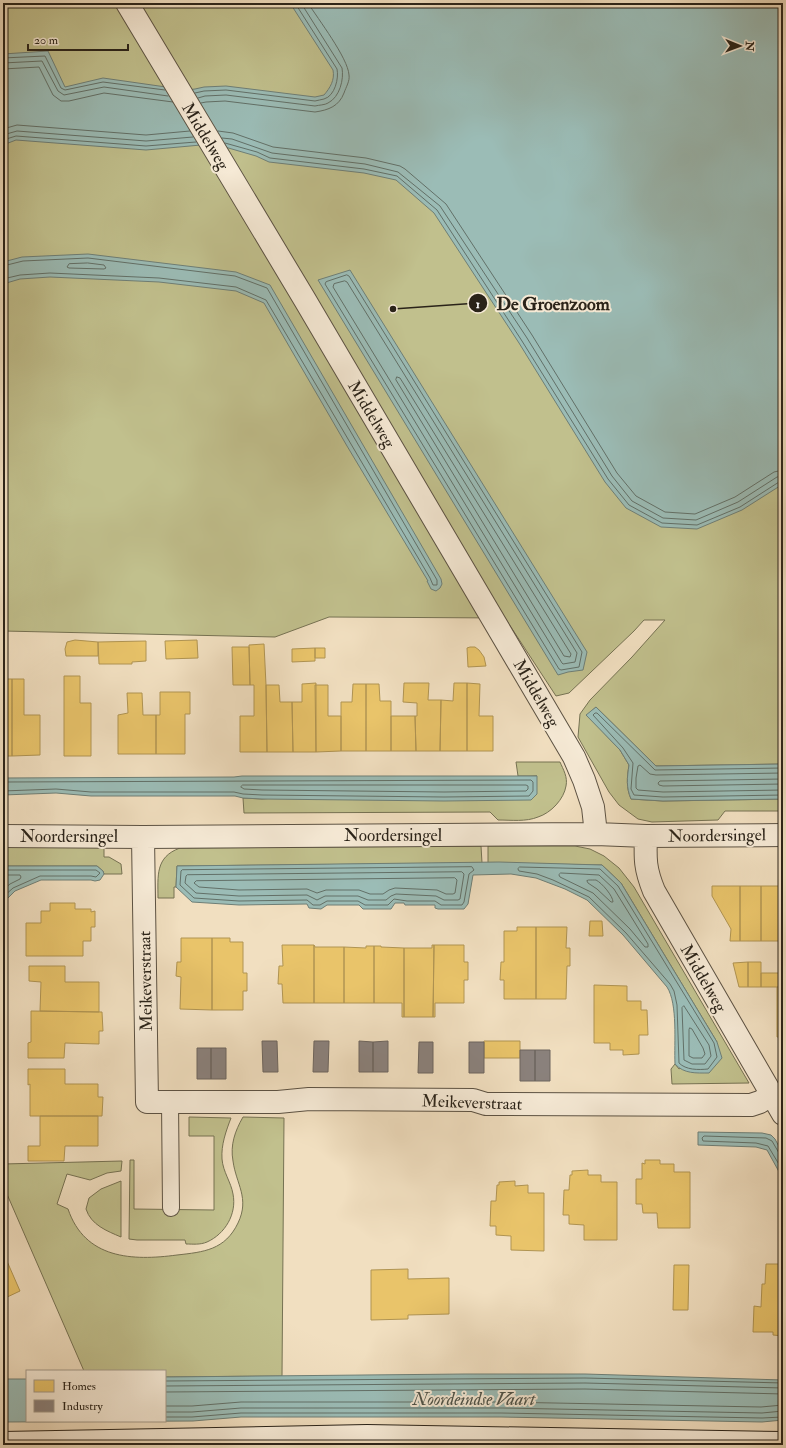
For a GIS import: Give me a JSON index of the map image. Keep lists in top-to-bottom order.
{
  "streets": {
    "street": ["Middelweg", "Noordersingel", "Meikeverstraat"]
  },
  "crossings": [
    ["Middelweg", "Noordersingel"],
    ["Middelweg", "Meikeverstraat"],
    ["Noordersingel", "Meikeverstraat"]
  ],
  "water": ["Noordeindse Vaart"],
  "places": ["De Groenzoom"],
  "legend": ["Homes", "Industry"],
  "scale_bar": "20 m",
  "north": "right"
}
